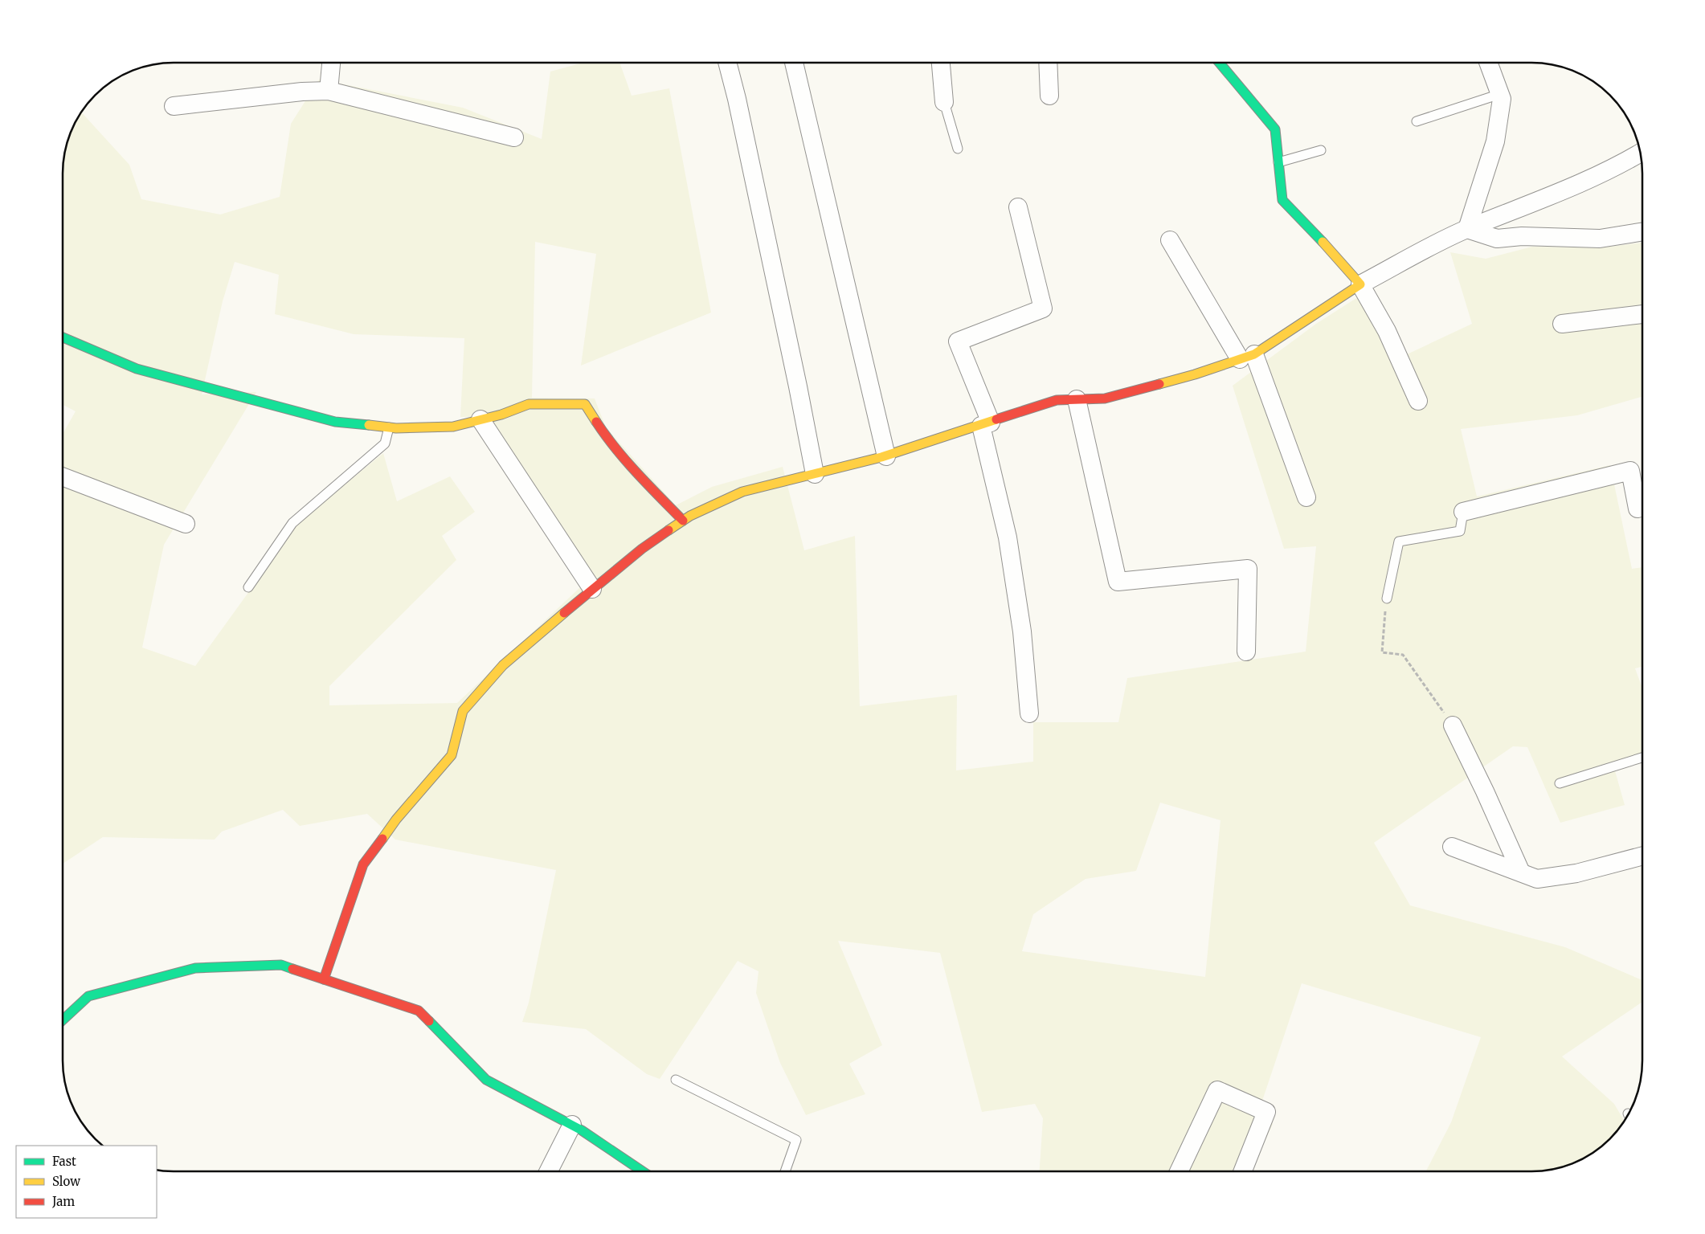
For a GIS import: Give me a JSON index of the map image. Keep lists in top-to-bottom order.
{
  "legend": ["Fast", "Slow", "Jam"]
}
